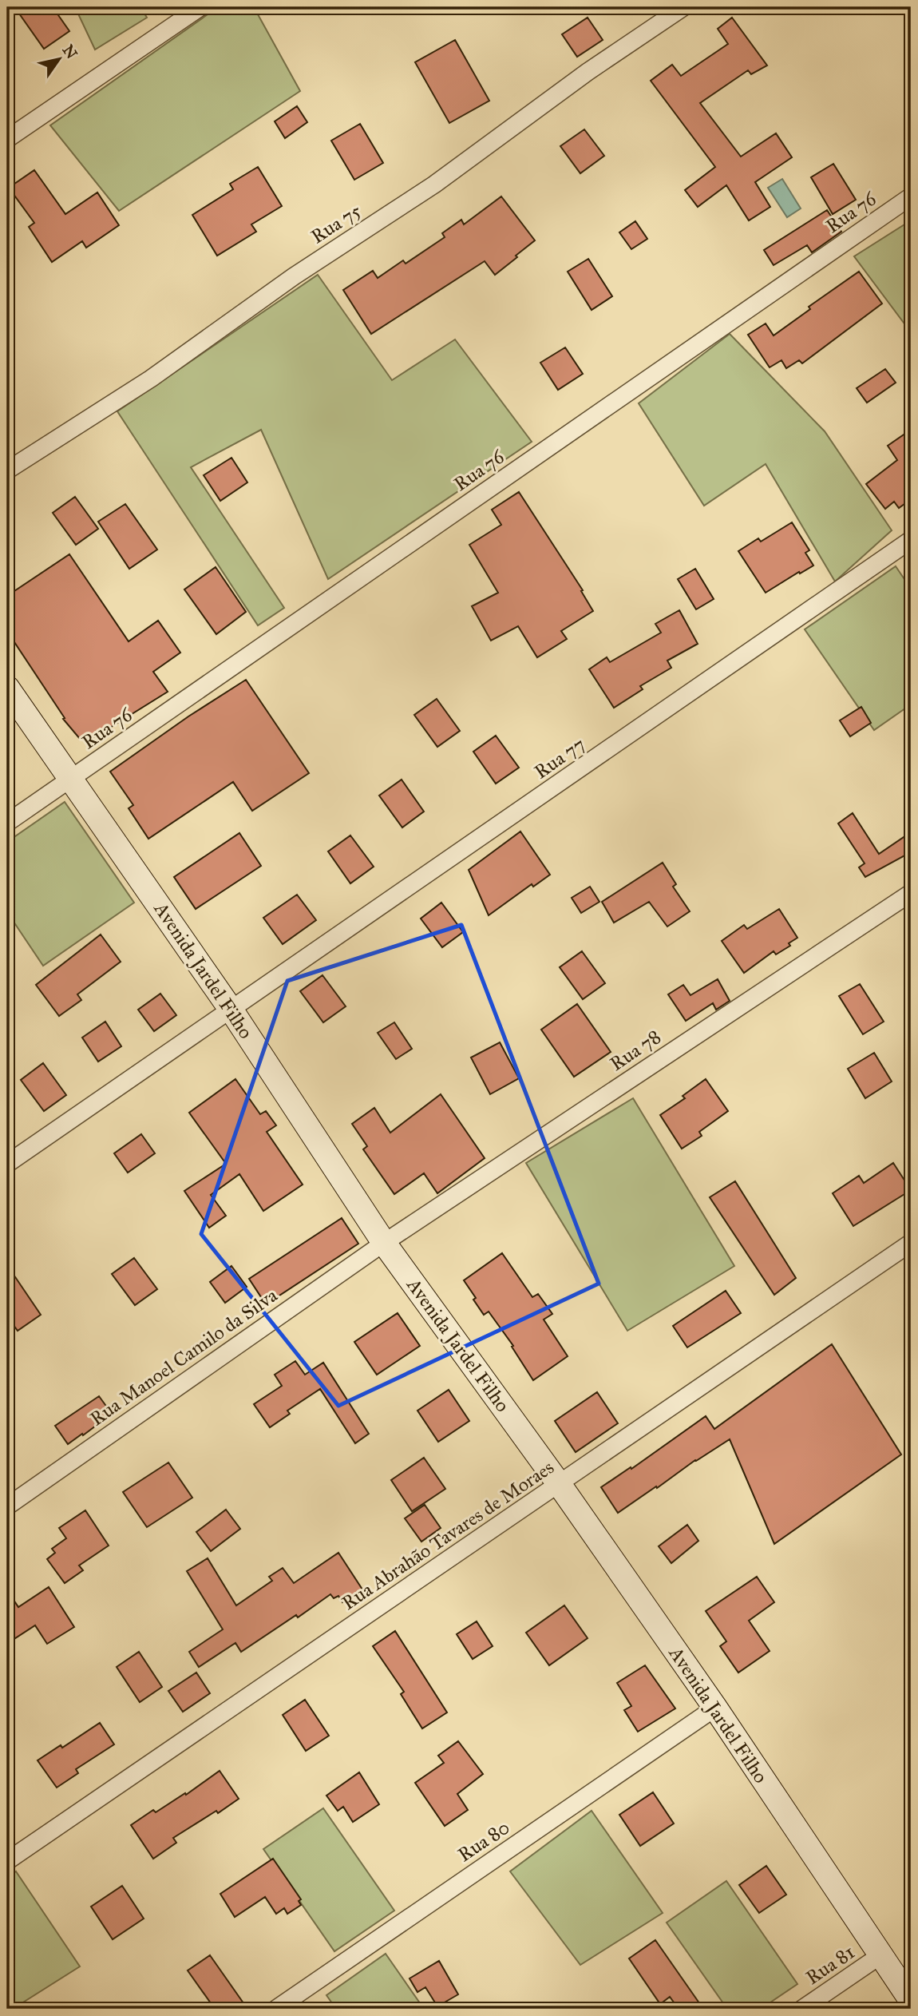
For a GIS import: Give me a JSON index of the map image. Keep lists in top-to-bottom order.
{
  "streets": {
    "main road": ["Avenida Jardel Filho"],
    "street": [
      "Rua 76",
      "Rua 75",
      "Rua 77",
      "Rua 78",
      "Rua Manoel Camilo da Silva",
      "Rua Abrahão Tavares de Moraes",
      "Rua 80",
      "Rua 81"
    ]
  },
  "crossings": [
    ["Rua 76", "Avenida Jardel Filho"],
    ["Rua 77", "Avenida Jardel Filho"],
    ["Avenida Jardel Filho", "Rua 78"],
    ["Avenida Jardel Filho", "Rua Manoel Camilo da Silva"],
    ["Avenida Jardel Filho", "Rua Abrahão Tavares de Moraes"],
    ["Avenida Jardel Filho", "Rua 80"],
    ["Avenida Jardel Filho", "Rua 81"],
    ["Rua 78", "Rua Manoel Camilo da Silva"]
  ],
  "north": "top right"
}
